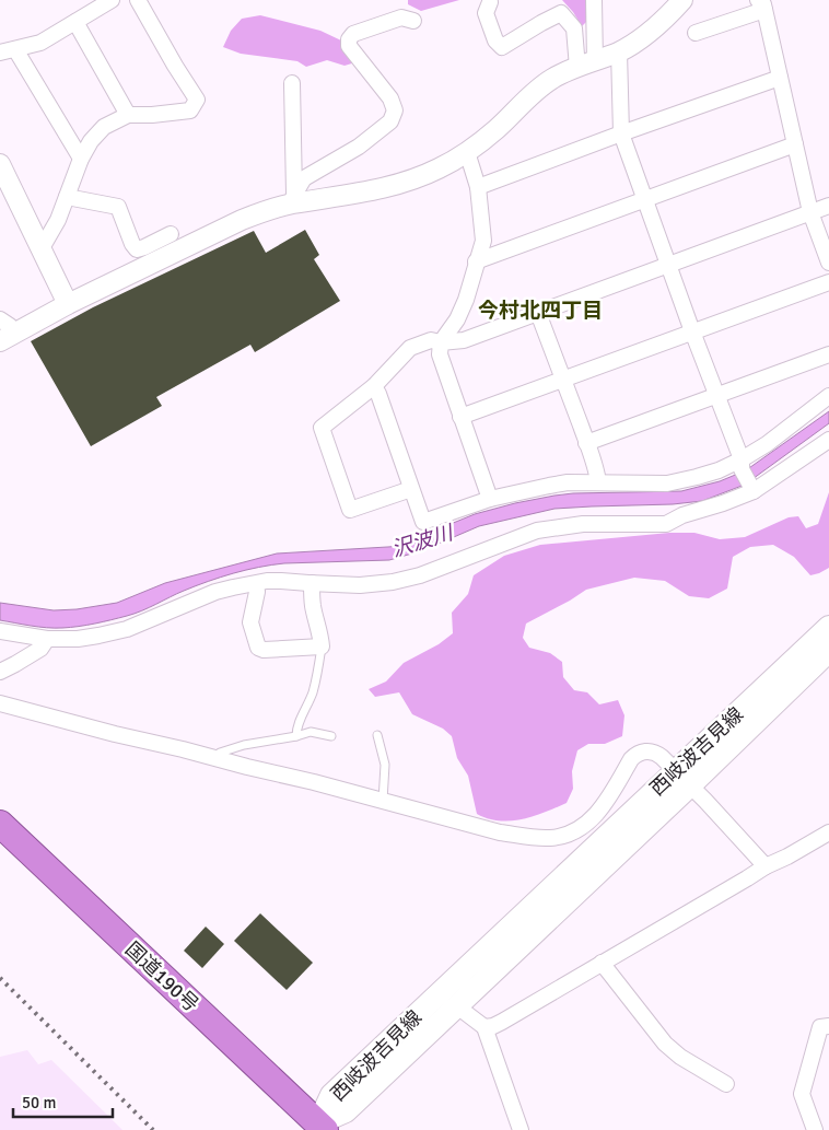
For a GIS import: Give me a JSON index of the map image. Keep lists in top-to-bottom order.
{
  "streets": {
    "highway": ["国道190号"],
    "main road": ["西岐波吉見線"]
  },
  "crossings": [
    ["西岐波吉見線", "国道190号"]
  ],
  "districts": ["今村北四丁目"],
  "water": ["沢波川"],
  "scale_bar": "50 m"
}
